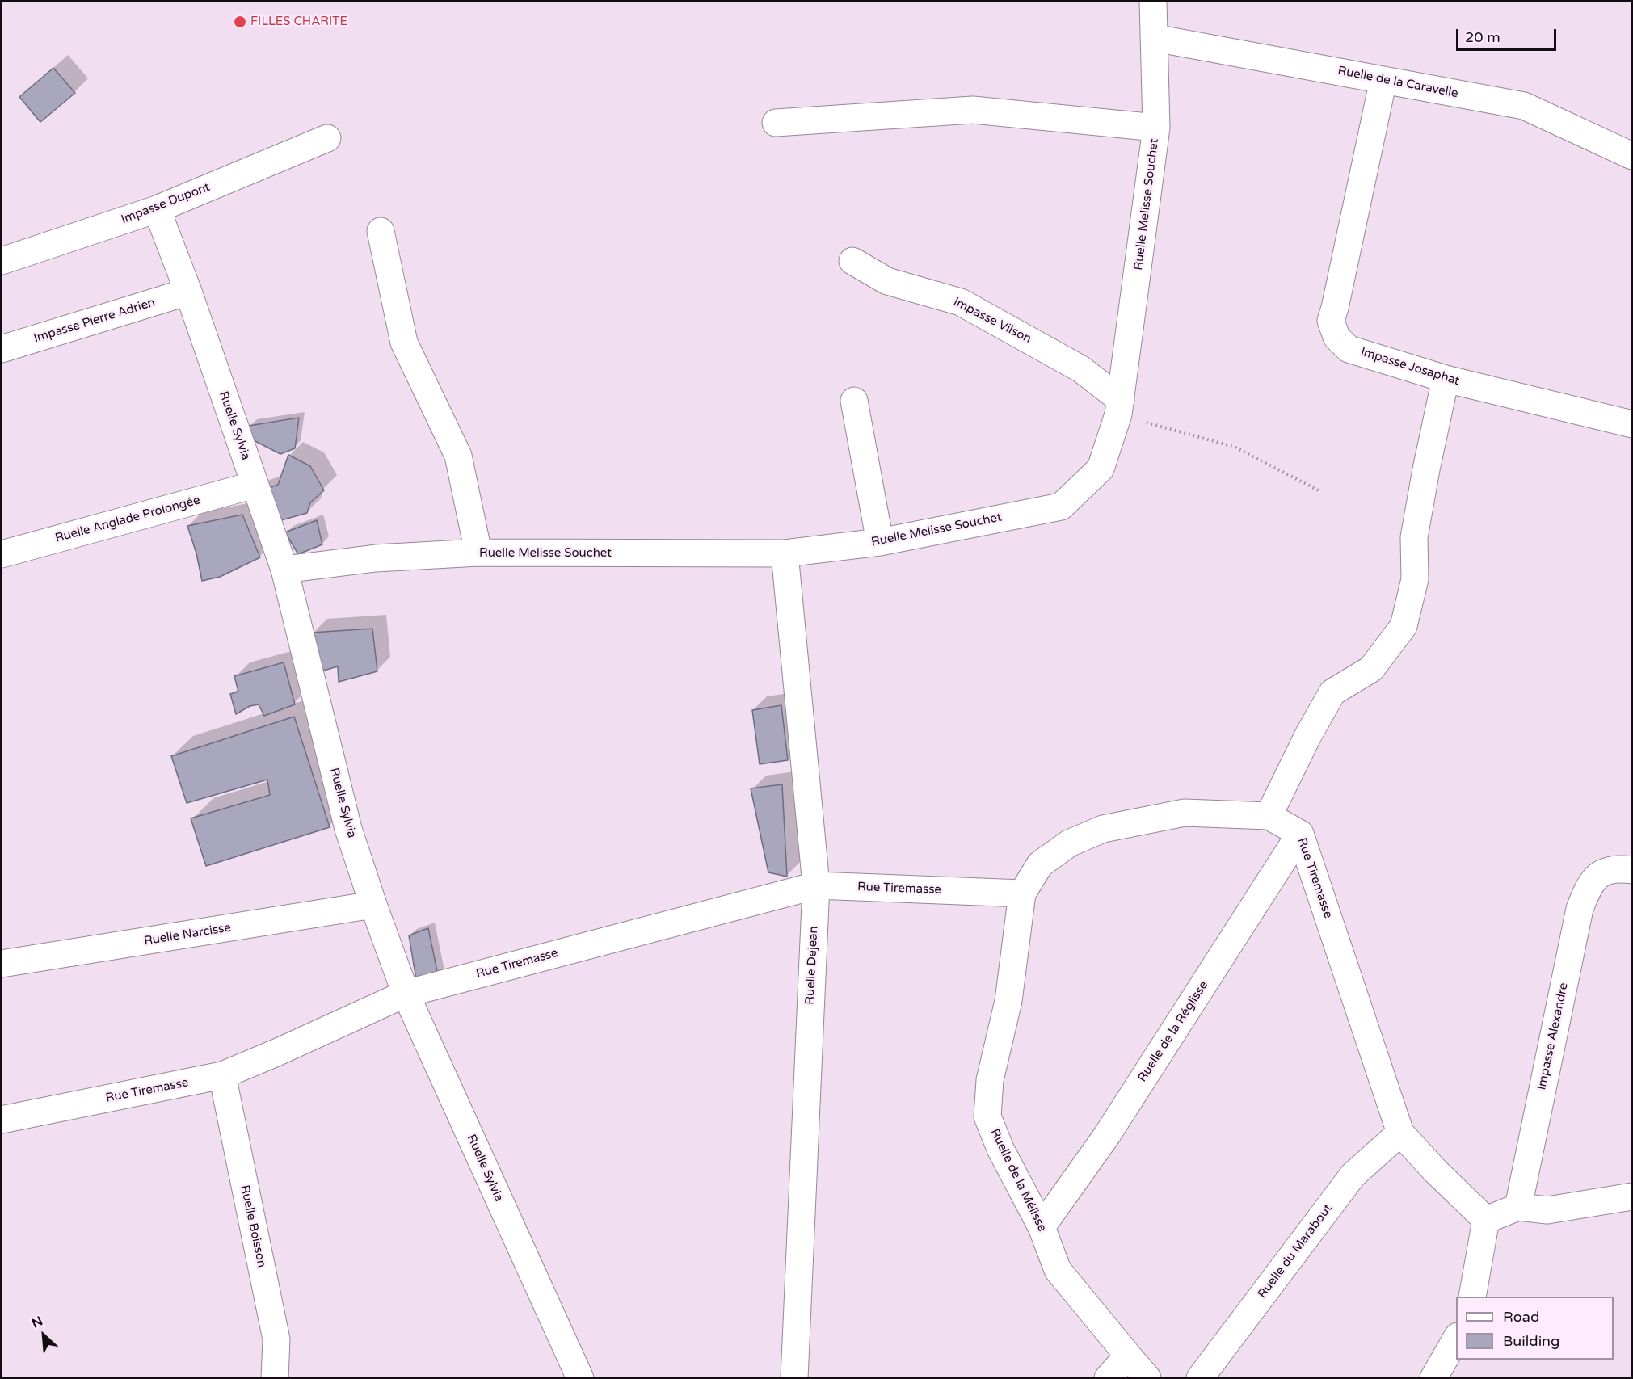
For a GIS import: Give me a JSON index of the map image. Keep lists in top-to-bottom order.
{
  "streets": {
    "street": [
      "Ruelle de la Caravelle",
      "Impasse Dupont",
      "Ruelle Melisse Souchet",
      "Impasse Pierre Adrien",
      "Impasse Vilson",
      "Impasse Josaphat",
      "Ruelle Sylvia",
      "Ruelle Anglade Prolongée",
      "Rue Tiremasse",
      "Ruelle Narcisse",
      "Ruelle Dejean",
      "Ruelle de la Réglisse",
      "Impasse Alexandre",
      "Ruelle de la Mélisse",
      "Ruelle Boisson",
      "Ruelle du Marabout"
    ]
  },
  "crossings": [
    ["Ruelle de la Caravelle", "Ruelle Melisse Souchet"],
    ["Ruelle de la Caravelle", "Impasse Josaphat"],
    ["Impasse Dupont", "Ruelle Sylvia"],
    ["Ruelle Melisse Souchet", "Impasse Vilson"],
    ["Ruelle Melisse Souchet", "Ruelle Sylvia"],
    ["Ruelle Melisse Souchet", "Ruelle Dejean"],
    ["Impasse Pierre Adrien", "Ruelle Sylvia"],
    ["Ruelle Sylvia", "Ruelle Anglade Prolongée"],
    ["Ruelle Sylvia", "Rue Tiremasse"],
    ["Ruelle Sylvia", "Ruelle Narcisse"],
    ["Rue Tiremasse", "Ruelle Dejean"],
    ["Rue Tiremasse", "Ruelle de la Réglisse"],
    ["Rue Tiremasse", "Ruelle de la Mélisse"],
    ["Rue Tiremasse", "Ruelle Boisson"],
    ["Rue Tiremasse", "Ruelle du Marabout"],
    ["Ruelle de la Réglisse", "Ruelle de la Mélisse"]
  ],
  "places": ["FILLES CHARITE"],
  "legend": ["Road", "Building"],
  "scale_bar": "20 m",
  "north": "top left"
}
